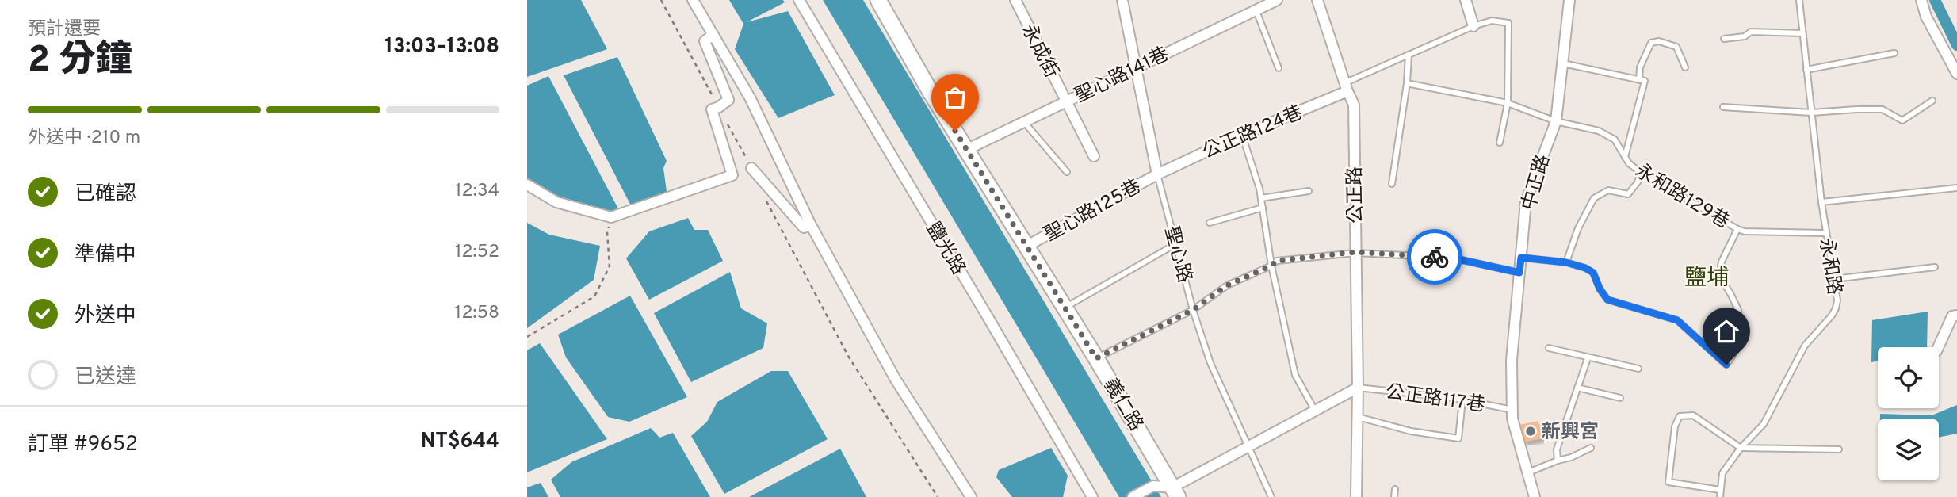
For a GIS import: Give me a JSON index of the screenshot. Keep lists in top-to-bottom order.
{
  "streets": {
    "street": [
      "永成街",
      "聖心路141巷",
      "公正路124巷",
      "中正路",
      "公正路",
      "聖心路125巷",
      "鹽光路",
      "聖心路",
      "義仁路"
    ],
    "lane": ["永和路129巷", "永和路", "公正路117巷"]
  },
  "crossings": [
    ["永成街", "聖心路141巷"],
    ["聖心路141巷", "聖心路"],
    ["聖心路141巷", "義仁路"],
    ["公正路124巷", "公正路"],
    ["公正路124巷", "聖心路125巷"],
    ["公正路124巷", "聖心路"],
    ["中正路", "永和路129巷"],
    ["中正路", "公正路117巷"],
    ["公正路", "公正路117巷"],
    ["永和路129巷", "永和路"],
    ["聖心路125巷", "聖心路"],
    ["聖心路125巷", "義仁路"]
  ],
  "districts": ["鹽埔"],
  "places": ["新興宮"],
  "page": {
    "heading": ["2 分鐘", "預計還要", "13:03–13:08"],
    "panel": ["訂單 #9652", "NT$644"],
    "bar": "外送中 · 210 m",
    "list": [
      ["已確認", "12:34"],
      ["準備中", "12:52"],
      ["外送中", "12:58"],
      "已送達"
    ]
  }
}
